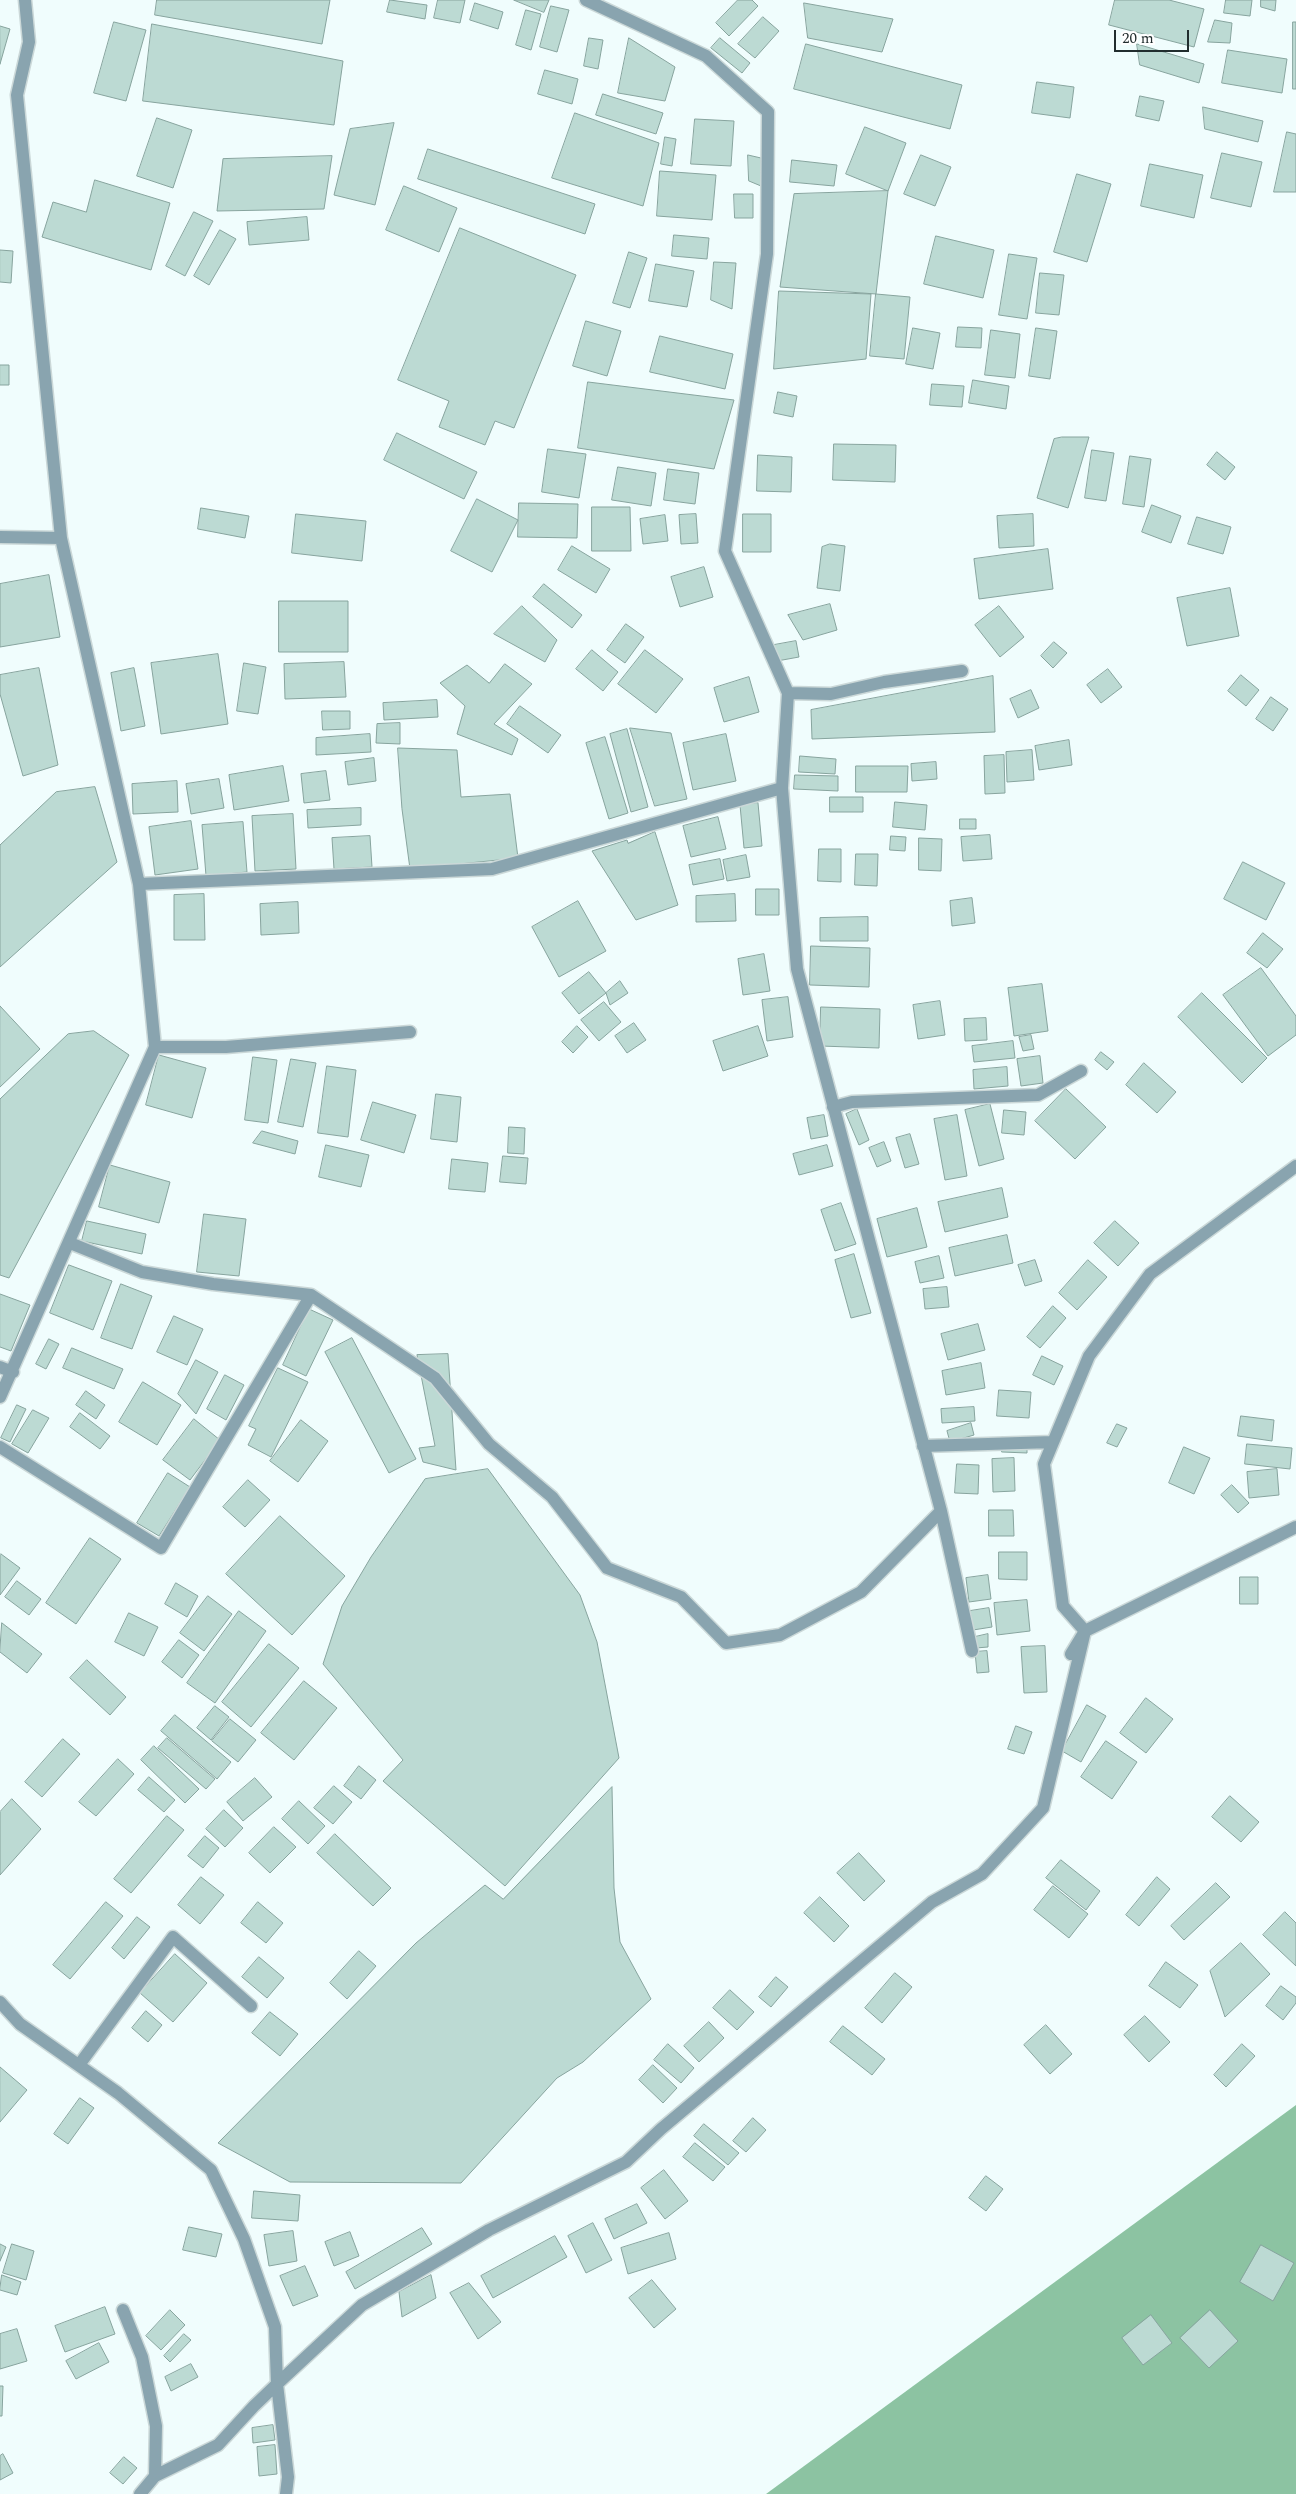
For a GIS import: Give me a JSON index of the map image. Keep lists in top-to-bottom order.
{
  "scale_bar": "20 m"
}
